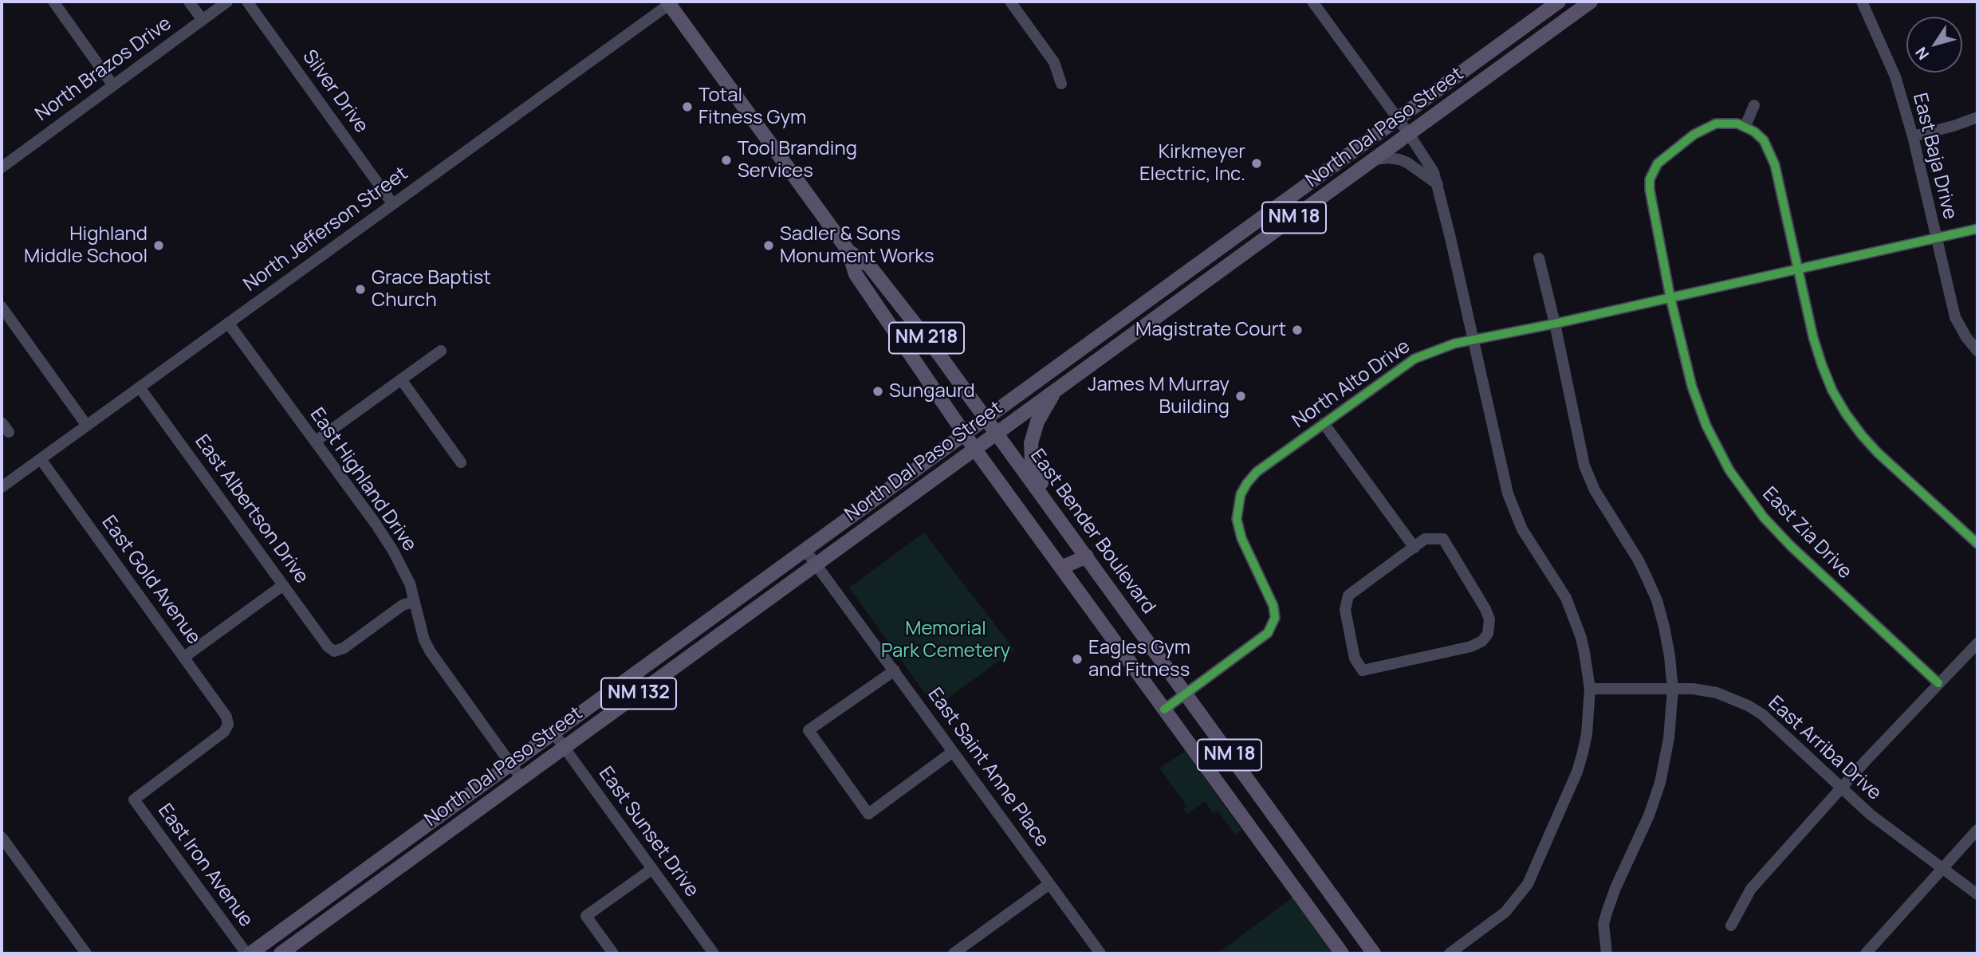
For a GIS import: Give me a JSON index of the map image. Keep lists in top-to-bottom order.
{
  "streets": {
    "main road": [
      "North Dal Paso Street",
      "NM 18",
      "NM 218",
      "East Bender Boulevard",
      "NM 132"
    ],
    "street": [
      "North Brazos Drive",
      "Silver Drive",
      "East Baja Drive",
      "North Jefferson Street",
      "North Alto Drive",
      "East Highland Drive",
      "East Albertson Drive",
      "East Zia Drive",
      "East Gold Avenue",
      "East Arriba Drive",
      "East Saint Anne Place",
      "East Sunset Drive",
      "East Iron Avenue"
    ]
  },
  "crossings": [
    ["Silver Drive", "North Jefferson Street"],
    ["North Dal Paso Street", "East Highland Drive"],
    ["North Dal Paso Street", "East Bender Boulevard"],
    ["North Dal Paso Street", "East Saint Anne Place"],
    ["North Dal Paso Street", "East Sunset Drive"],
    ["North Dal Paso Street", "East Iron Avenue"],
    ["East Baja Drive", "North Alto Drive"],
    ["North Jefferson Street", "East Highland Drive"],
    ["North Jefferson Street", "East Albertson Drive"],
    ["North Jefferson Street", "East Bender Boulevard"],
    ["North Jefferson Street", "East Gold Avenue"],
    ["North Alto Drive", "East Bender Boulevard"],
    ["North Alto Drive", "East Zia Drive"],
    ["East Highland Drive", "East Albertson Drive"],
    ["East Gold Avenue", "East Iron Avenue"]
  ],
  "parks": ["Memorial Park Cemetery"],
  "places": [
    "Total Fitness Gym",
    "Tool Branding Services",
    "Kirkmeyer Electric, Inc.",
    "Highland Middle School",
    "Sadler & Sons Monument Works",
    "Grace Baptist Church",
    "Magistrate Court",
    "Sungaurd",
    "James M Murray Building",
    "Eagles Gym and Fitness"
  ],
  "north": "bottom left"
}
